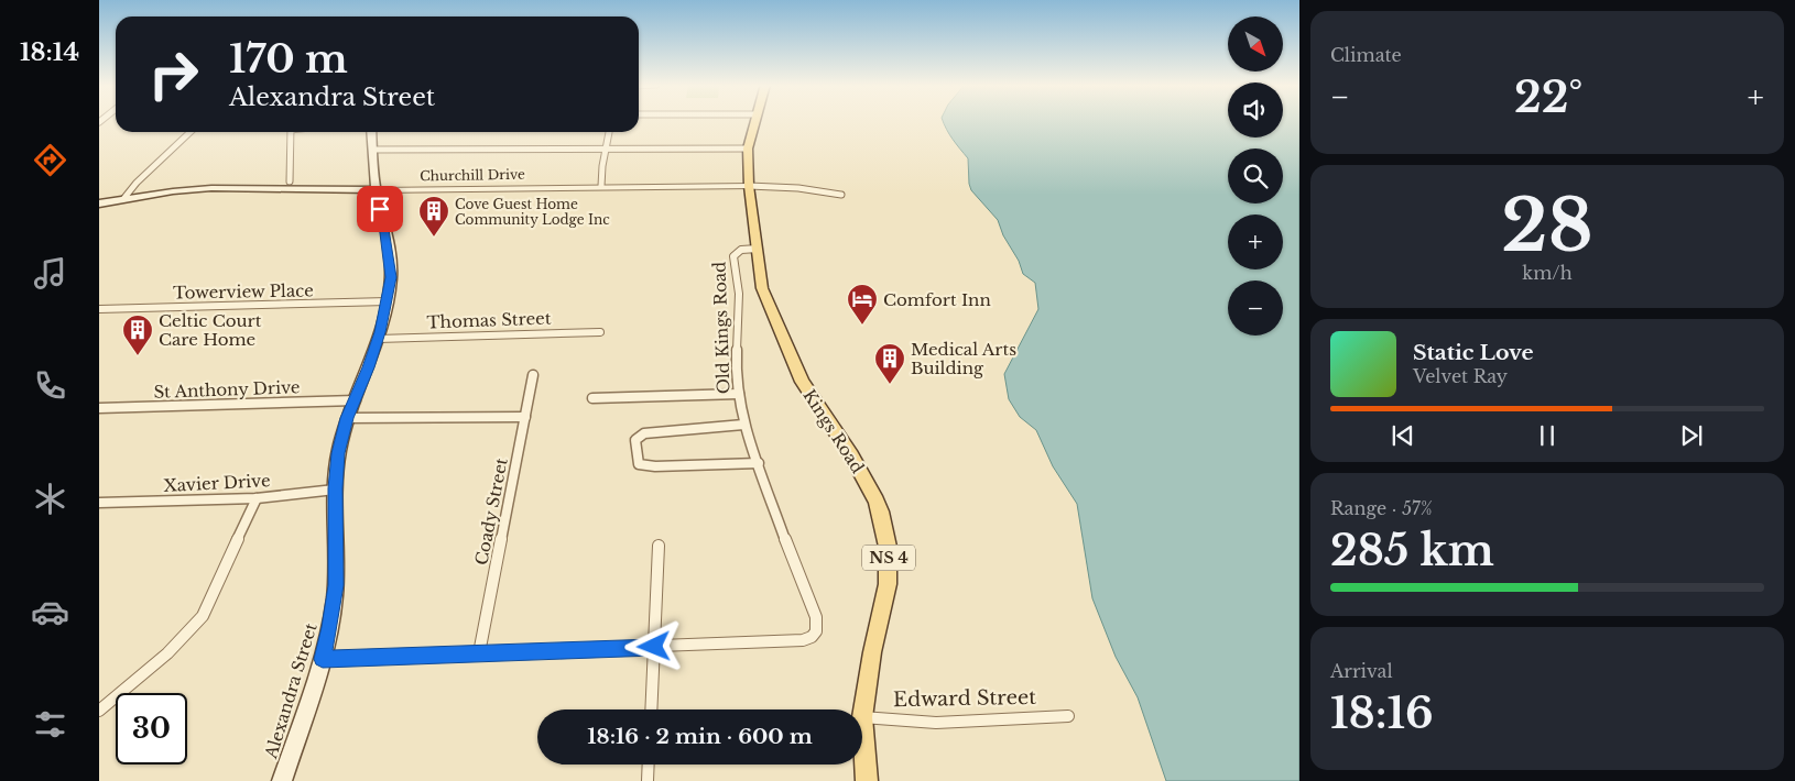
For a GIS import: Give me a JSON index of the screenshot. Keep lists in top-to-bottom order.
{
  "streets": {
    "main road": [
      "Churchill Drive",
      "Kings Road",
      "NS 4",
      "Alexandra Street"
    ],
    "street": [
      "Towerview Place",
      "Thomas Street",
      "Old Kings Road",
      "St Anthony Drive",
      "Xavier Drive",
      "Coady Street",
      "Edward Street"
    ]
  },
  "crossings": [
    ["Churchill Drive", "Kings Road"],
    ["Churchill Drive", "Alexandra Street"],
    ["Towerview Place", "Alexandra Street"],
    ["Thomas Street", "Alexandra Street"],
    ["Old Kings Road", "Kings Road"],
    ["Old Kings Road", "Coady Street"],
    ["Old Kings Road", "Alexandra Street"],
    ["St Anthony Drive", "Alexandra Street"],
    ["Kings Road", "Edward Street"],
    ["Xavier Drive", "Alexandra Street"]
  ],
  "places": {
    "building": ["Cove Guest Home Community Lodge Inc", "Celtic Court Care Home", "Medical Arts Building"],
    "hotel": ["Comfort Inn"]
  },
  "north": "bottom right",
  "page": {
    "tabs": "18:14",
    "tile": [
      "Climate",
      ["28", "km/h"],
      ["Range · 57%", "285 km"],
      ["Arrival", "18:16"]
    ],
    "map_buttons": ["+", "−"],
    "turn": ["170 m", "Alexandra Street"],
    "heat": ["−", "22°", "+"],
    "song": ["Static Love", "Velvet Ray"],
    "limit": "30",
    "trip": "18:16 · 2 min · 600 m"
  }
}
